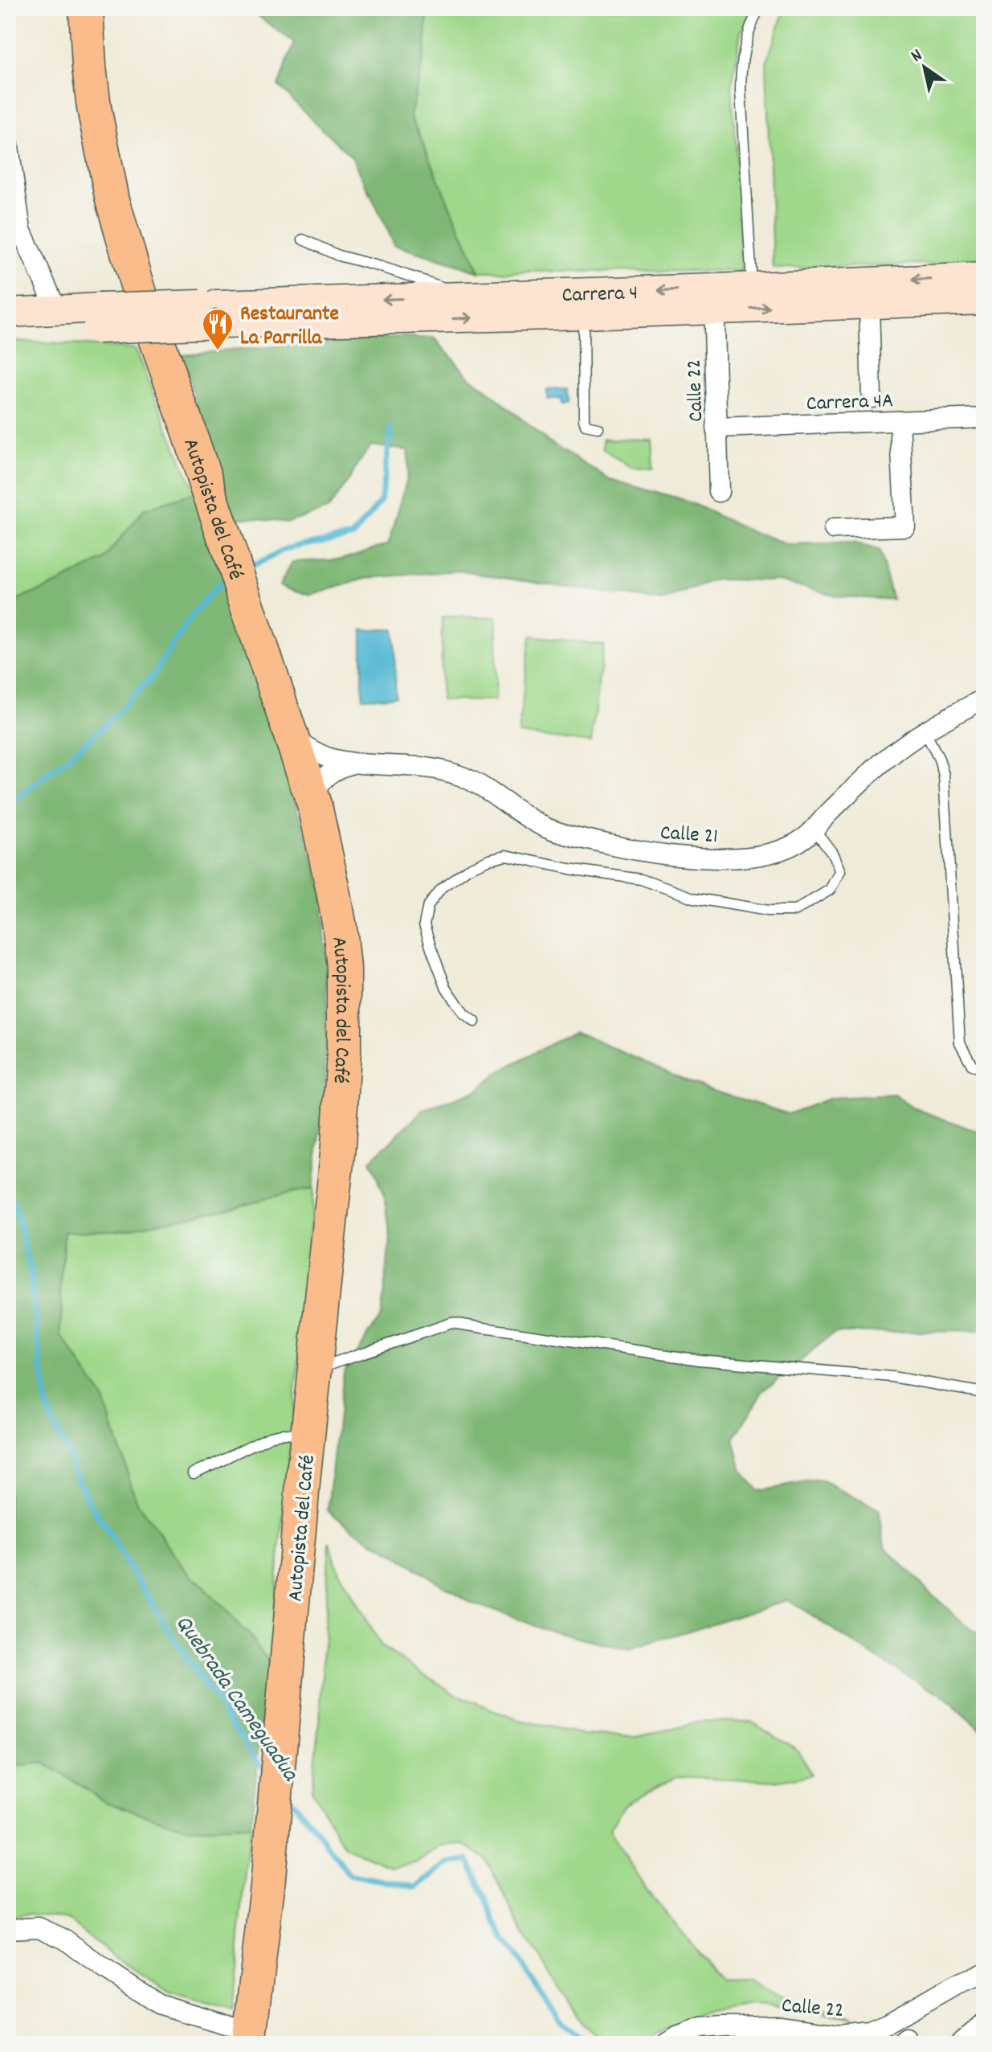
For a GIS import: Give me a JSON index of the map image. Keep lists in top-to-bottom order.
{
  "streets": {
    "highway": ["Autopista del Café"],
    "main road": ["Carrera 4"],
    "street": ["Calle 22", "Carrera 4A", "Calle 21"]
  },
  "crossings": [
    ["Carrera 4", "Calle 22"],
    ["Calle 22", "Carrera 4A"],
    ["Autopista del Café", "Calle 21"]
  ],
  "water": ["Quebrada Cameguadua"],
  "places": {
    "restaurant": ["Restaurante La Parrilla"]
  },
  "north": "top left"
}
